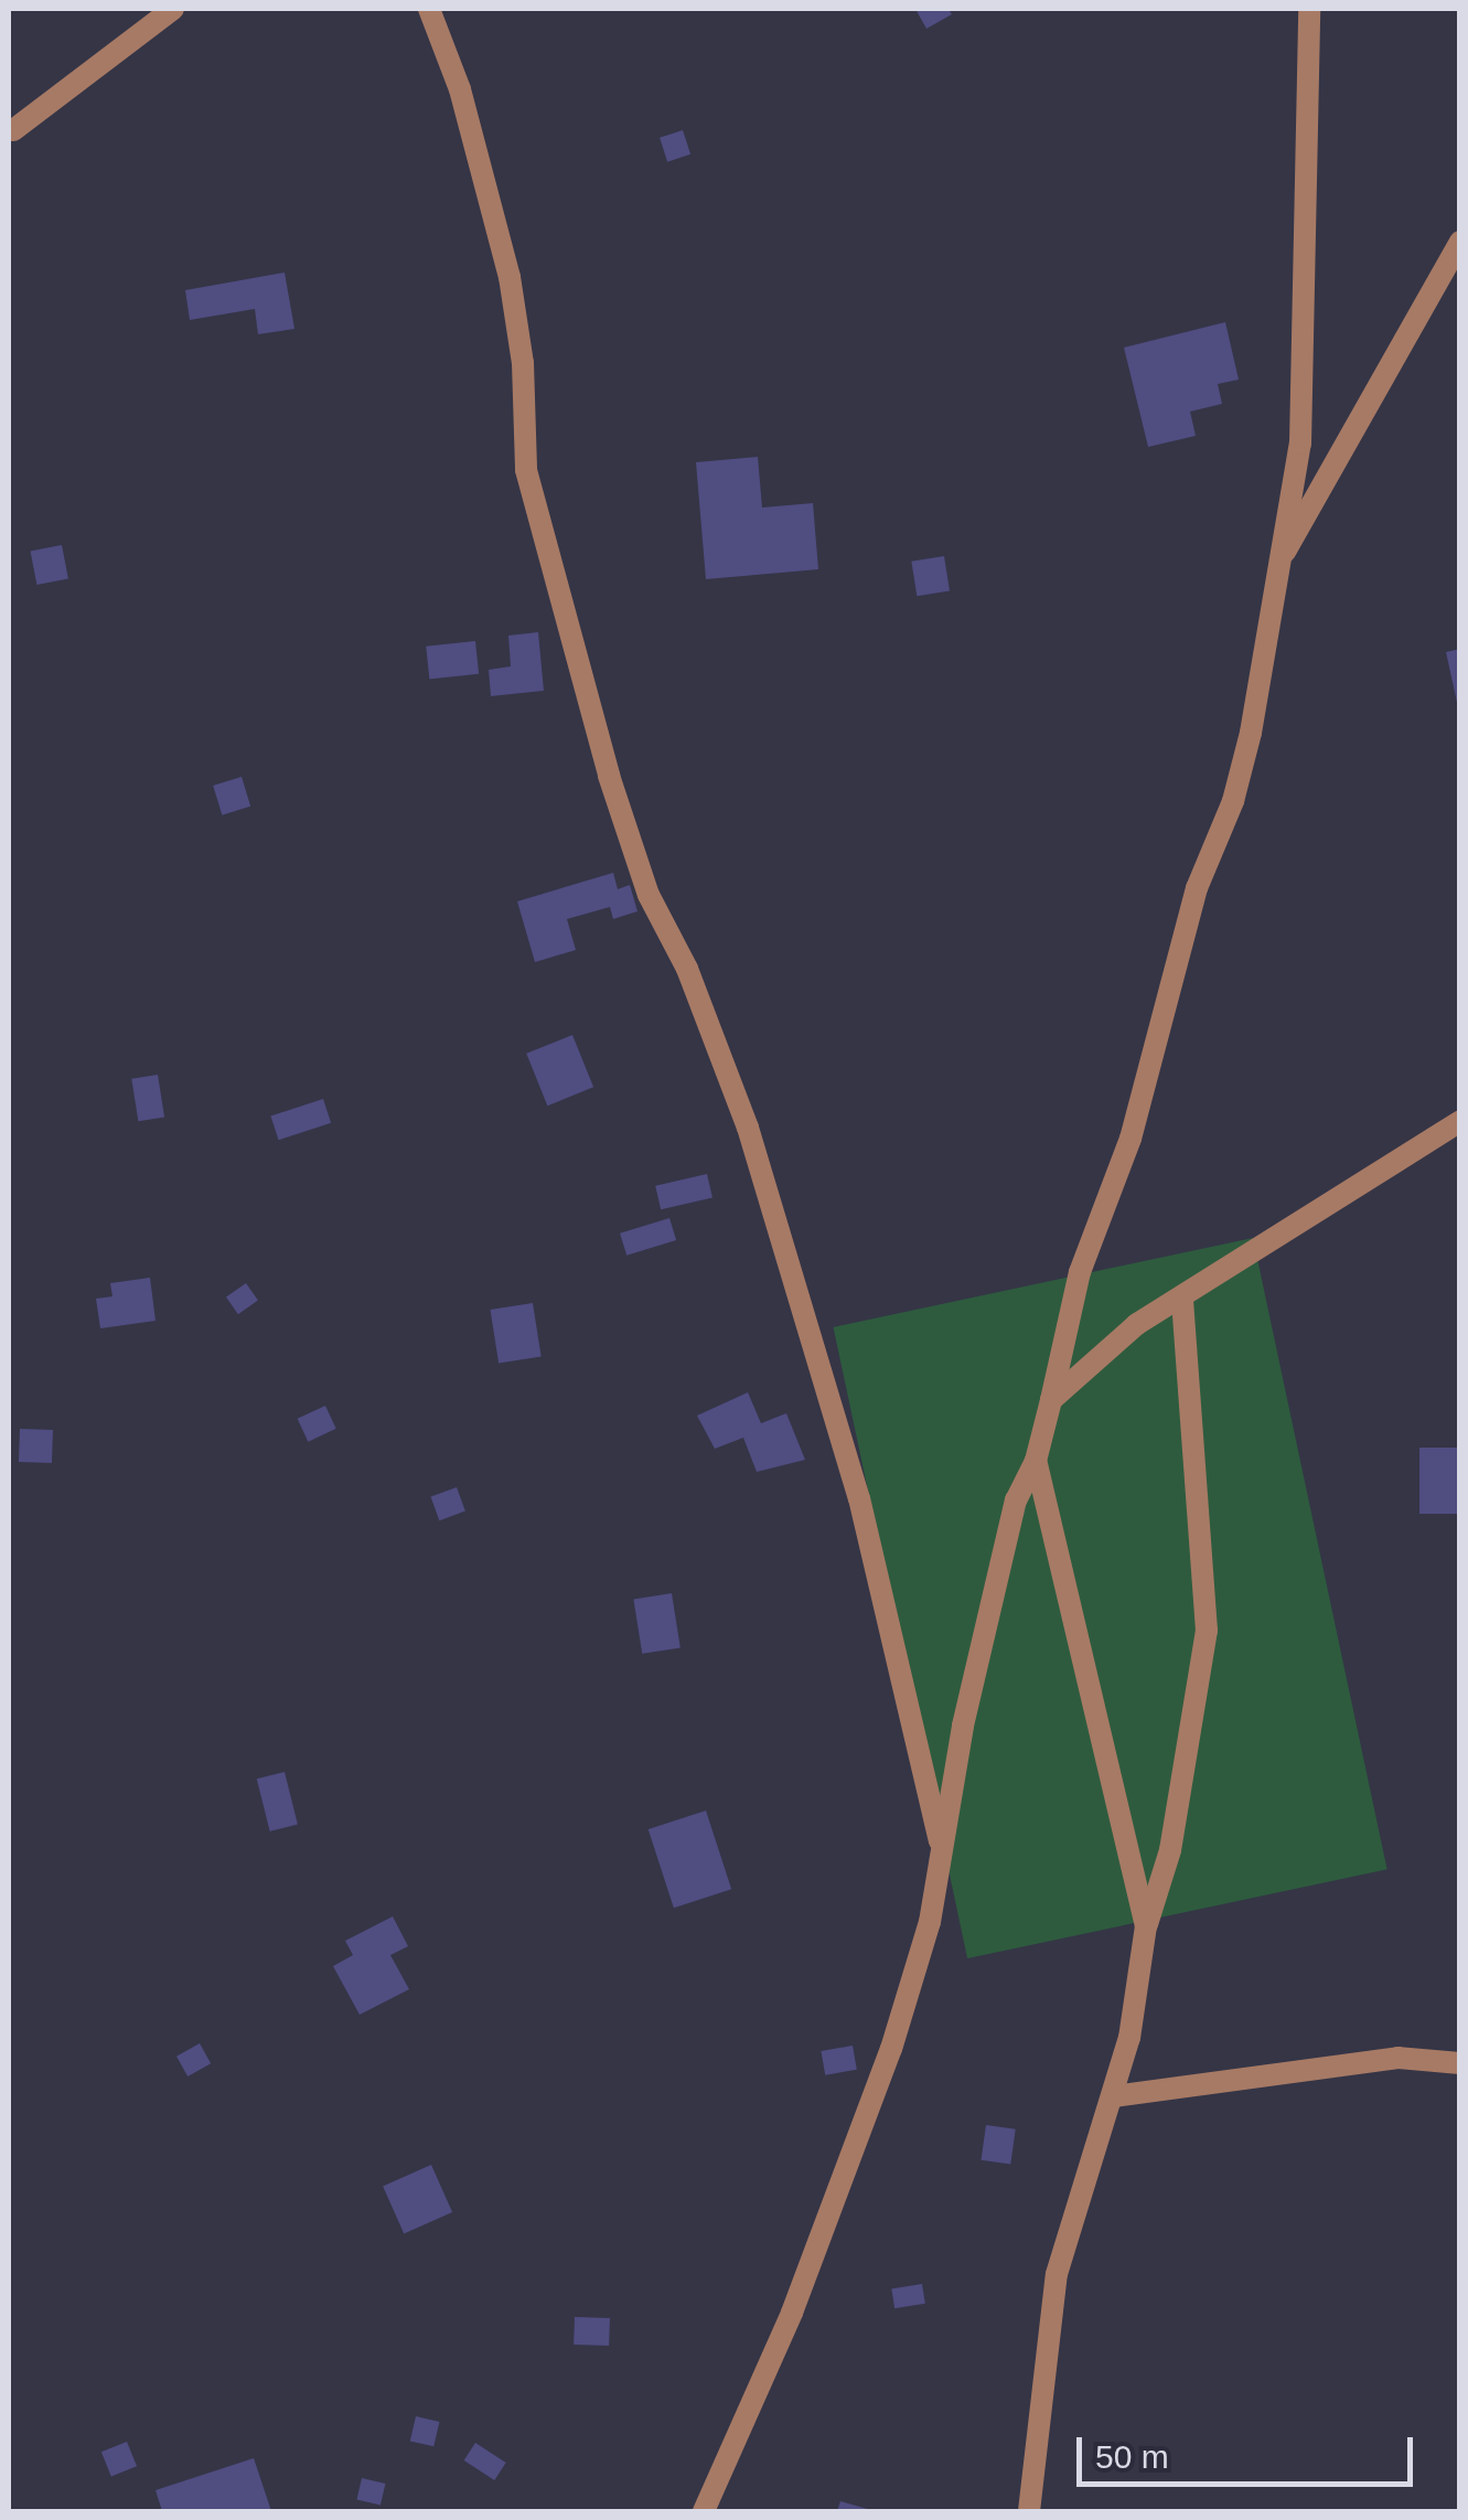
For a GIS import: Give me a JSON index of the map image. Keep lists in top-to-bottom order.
{
  "scale_bar": "50 m"
}
